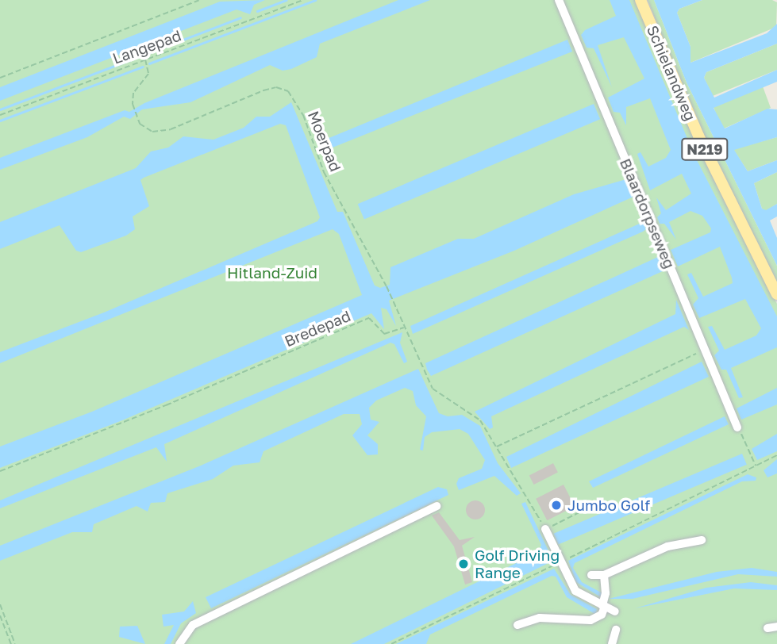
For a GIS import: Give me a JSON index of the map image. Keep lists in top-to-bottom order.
{
  "streets": {
    "main road": ["Schielandweg", "N219"],
    "street": ["Blaardorpseweg"],
    "path": ["Langepad", "Moerpad", "Bredepad"]
  },
  "crossings": [
    ["Langepad", "Moerpad"],
    ["Moerpad", "Bredepad"]
  ],
  "parks": ["Hitland-Zuid"],
  "places": ["Jumbo Golf", "Golf Driving Range"]
}
